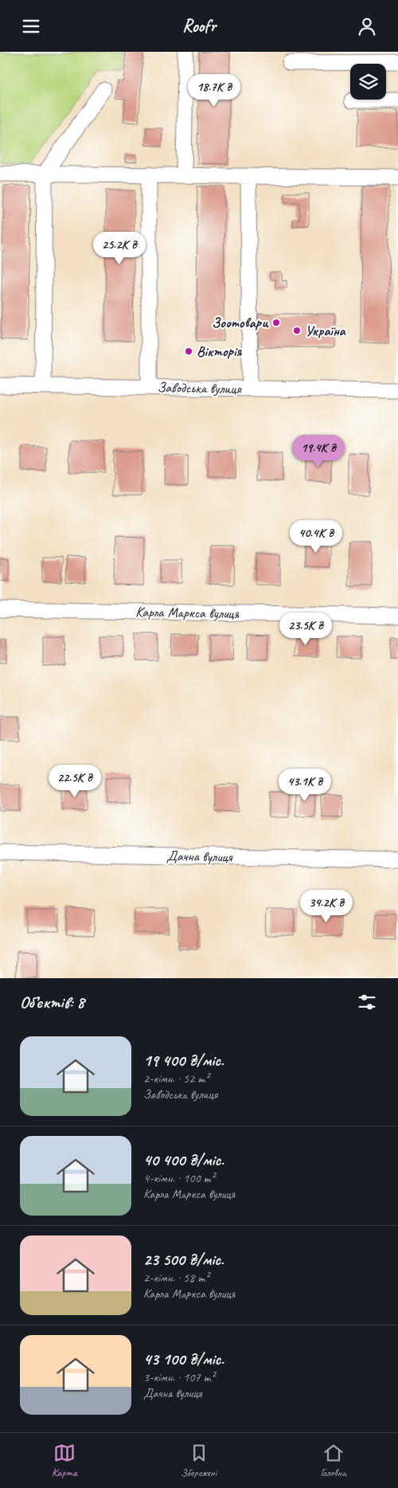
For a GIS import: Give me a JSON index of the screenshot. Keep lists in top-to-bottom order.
{
  "streets": {
    "street": ["Заводська вулиця", "Карла Маркса вулиця", "Дачна вулиця"]
  },
  "places": ["Зоотовари", "Україна", "Вікторія"],
  "page": {
    "header": "Roofr",
    "price": [
      "18.7K ₴",
      "25.2K ₴",
      "19.4K ₴",
      "40.4K ₴",
      "23.5K ₴",
      "22.5K ₴",
      "43.1K ₴",
      "34.2K ₴"
    ],
    "heading": "Об’єктів: 8",
    "list": [
      {
        "name": "19 400 ₴/міс.",
        "note": "2-кімн. · 52 m² · Заводська вулиця"
      },
      {
        "name": "40 400 ₴/міс.",
        "note": "4-кімн. · 100 m² · Карла Маркса вулиця"
      },
      {
        "name": "23 500 ₴/міс.",
        "note": "2-кімн. · 58 m² · Карла Маркса вулиця"
      },
      {
        "name": "43 100 ₴/міс.",
        "note": "3-кімн. · 107 m² · Дачна вулиця"
      }
    ],
    "tabs": ["Карта", "Збережені", "Головна"]
  }
}
